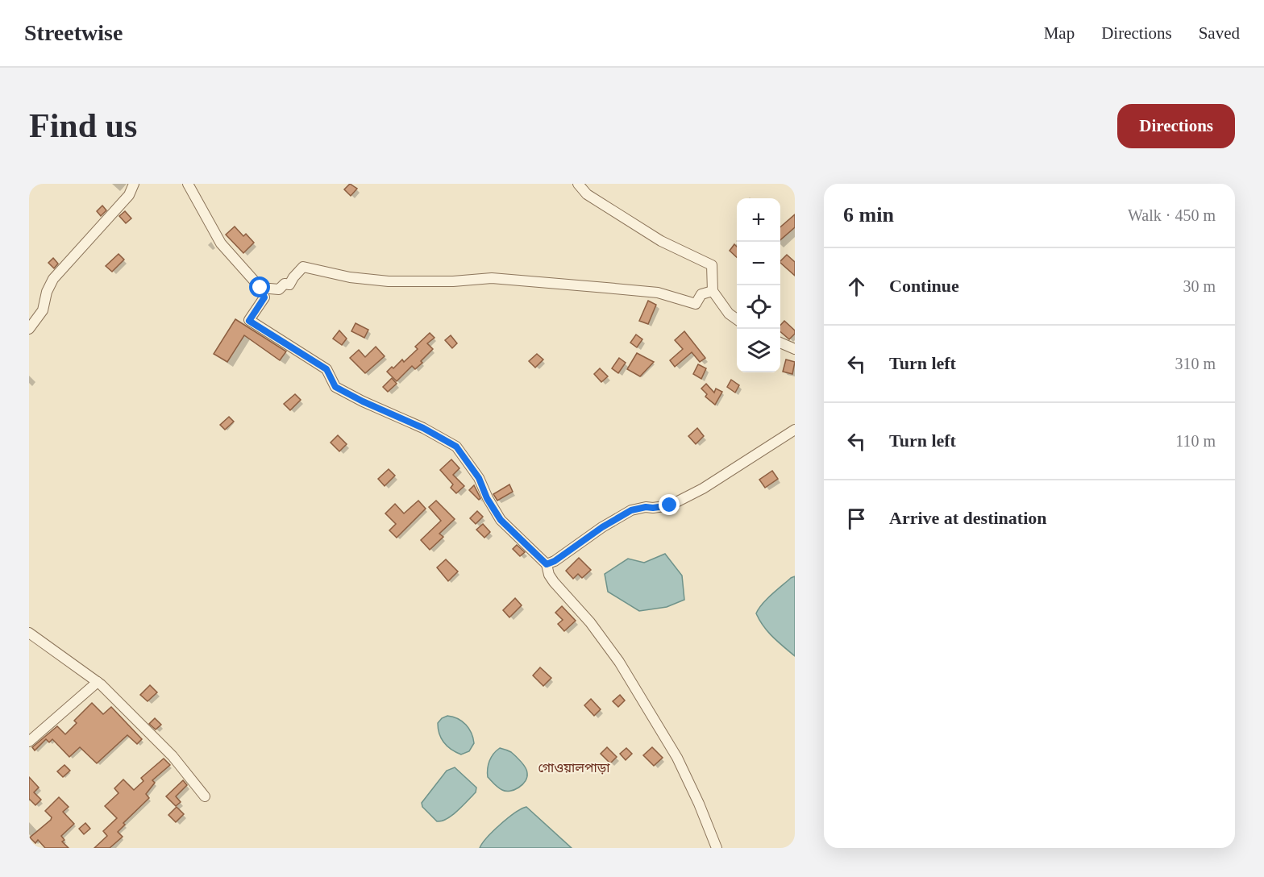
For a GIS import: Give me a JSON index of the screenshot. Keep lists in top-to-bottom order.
{
  "districts": ["গোওয়ালপাড়া"],
  "page": {
    "header": "Streetwise",
    "nav": ["Map", "Directions", "Saved"],
    "buttons": "Directions",
    "title": "Find us",
    "heading": ["6 min", "Walk · 450 m"],
    "map_buttons": ["+", "−"],
    "list": [
      ["Continue", "30 m"],
      ["Turn left", "310 m"],
      ["Turn left", "110 m"],
      "Arrive at destination"
    ]
  }
}
